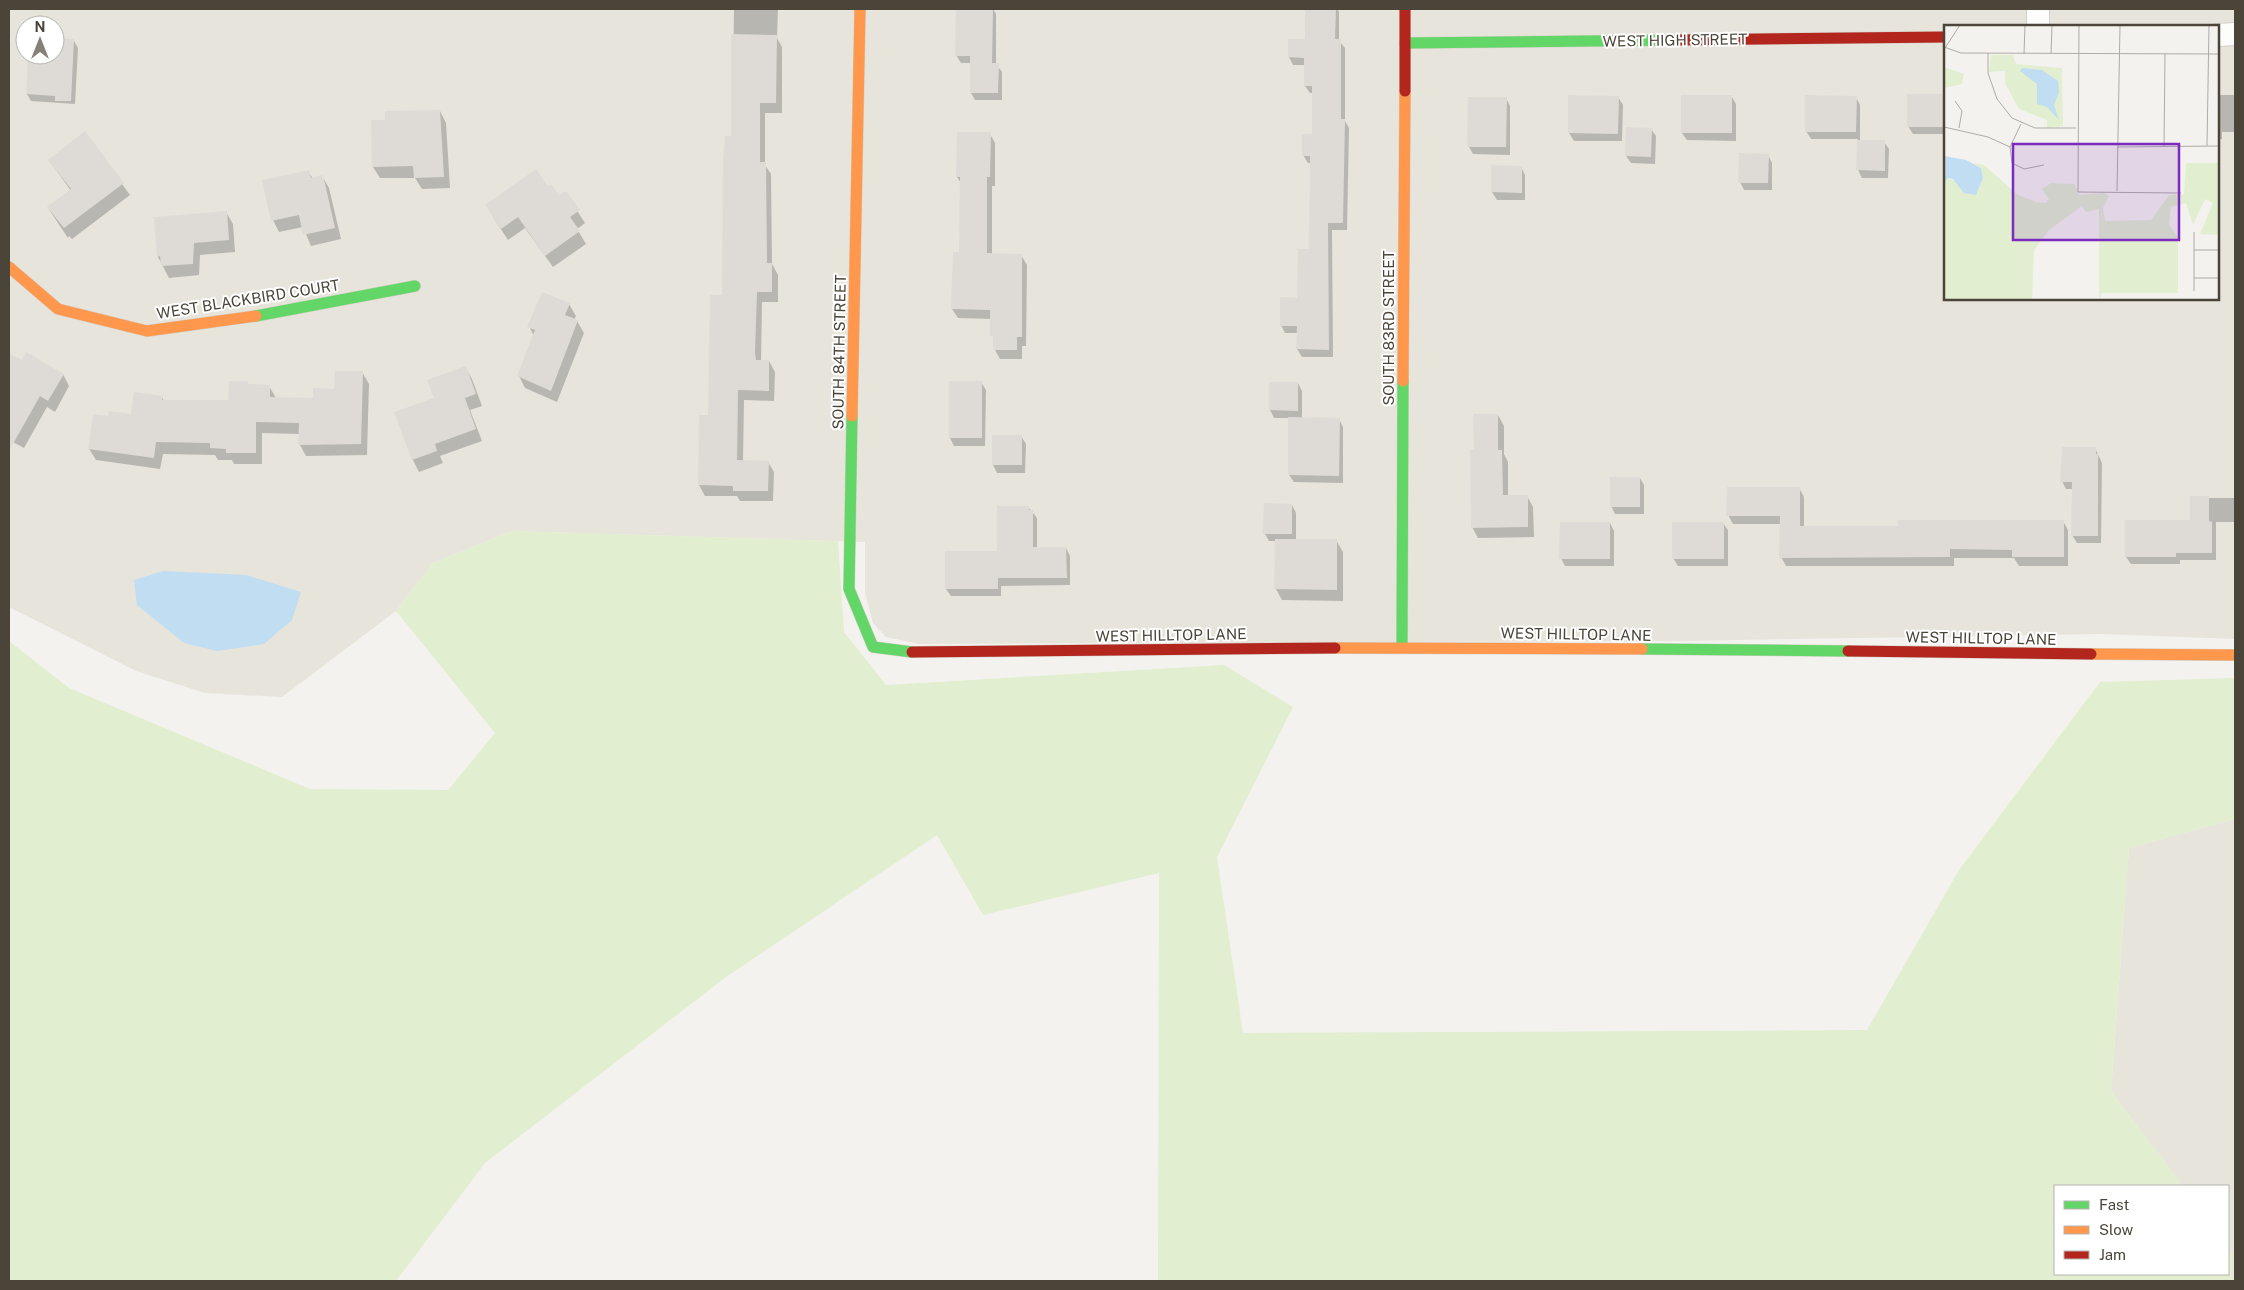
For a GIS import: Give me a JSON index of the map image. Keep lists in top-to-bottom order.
{
  "streets": {
    "street": [
      "WEST HIGH STREET",
      "WEST BLACKBIRD COURT",
      "SOUTH 83RD STREET",
      "SOUTH 84TH STREET",
      "WEST HILLTOP LANE"
    ]
  },
  "crossings": [
    ["WEST HIGH STREET", "SOUTH 83RD STREET"],
    ["SOUTH 83RD STREET", "WEST HILLTOP LANE"],
    ["SOUTH 84TH STREET", "WEST HILLTOP LANE"]
  ],
  "legend": ["Fast", "Slow", "Jam"],
  "north": "top"
}
